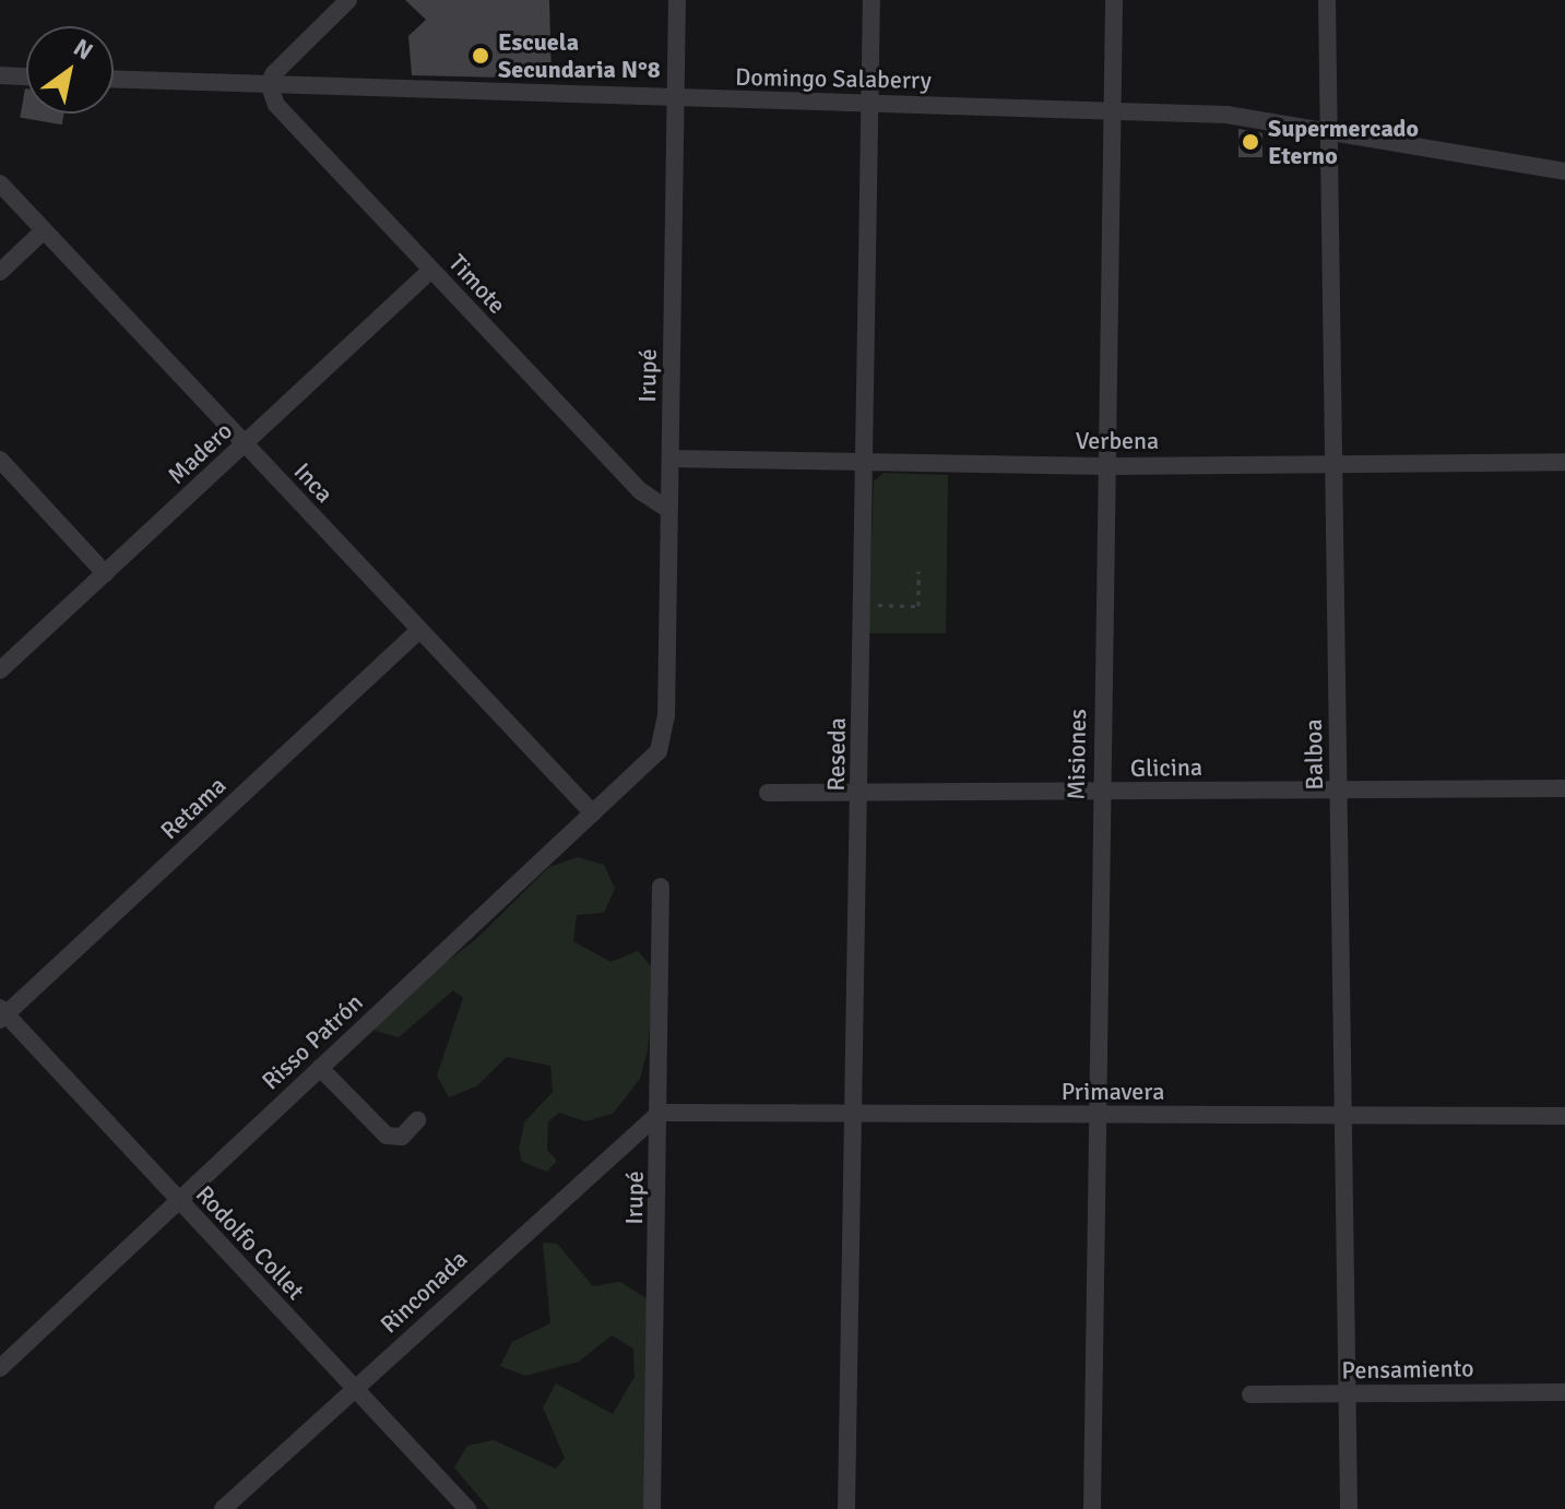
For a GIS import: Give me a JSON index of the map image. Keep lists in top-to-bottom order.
{
  "streets": {
    "street": [
      "Domingo Salaberry",
      "Timote",
      "Irupé",
      "Verbena",
      "Madero",
      "Inca",
      "Reseda",
      "Misiones",
      "Balboa",
      "Glicina",
      "Retama",
      "Risso Patrón",
      "Primavera",
      "Rodolfo Collet",
      "Rinconada",
      "Pensamiento"
    ]
  },
  "crossings": [
    ["Domingo Salaberry", "Timote"],
    ["Domingo Salaberry", "Irupé"],
    ["Domingo Salaberry", "Reseda"],
    ["Domingo Salaberry", "Misiones"],
    ["Domingo Salaberry", "Balboa"],
    ["Timote", "Irupé"],
    ["Timote", "Madero"],
    ["Irupé", "Verbena"],
    ["Irupé", "Risso Patrón"],
    ["Irupé", "Primavera"],
    ["Irupé", "Rinconada"],
    ["Verbena", "Reseda"],
    ["Verbena", "Misiones"],
    ["Verbena", "Balboa"],
    ["Madero", "Inca"],
    ["Inca", "Retama"],
    ["Inca", "Risso Patrón"],
    ["Reseda", "Glicina"],
    ["Reseda", "Primavera"],
    ["Misiones", "Glicina"],
    ["Misiones", "Primavera"],
    ["Balboa", "Glicina"],
    ["Balboa", "Primavera"],
    ["Balboa", "Pensamiento"],
    ["Retama", "Rodolfo Collet"],
    ["Risso Patrón", "Rodolfo Collet"],
    ["Primavera", "Rinconada"],
    ["Rodolfo Collet", "Rinconada"]
  ],
  "places": ["Escuela Secundaria N°8", "Supermercado Eterno"],
  "north": "top right"
}
